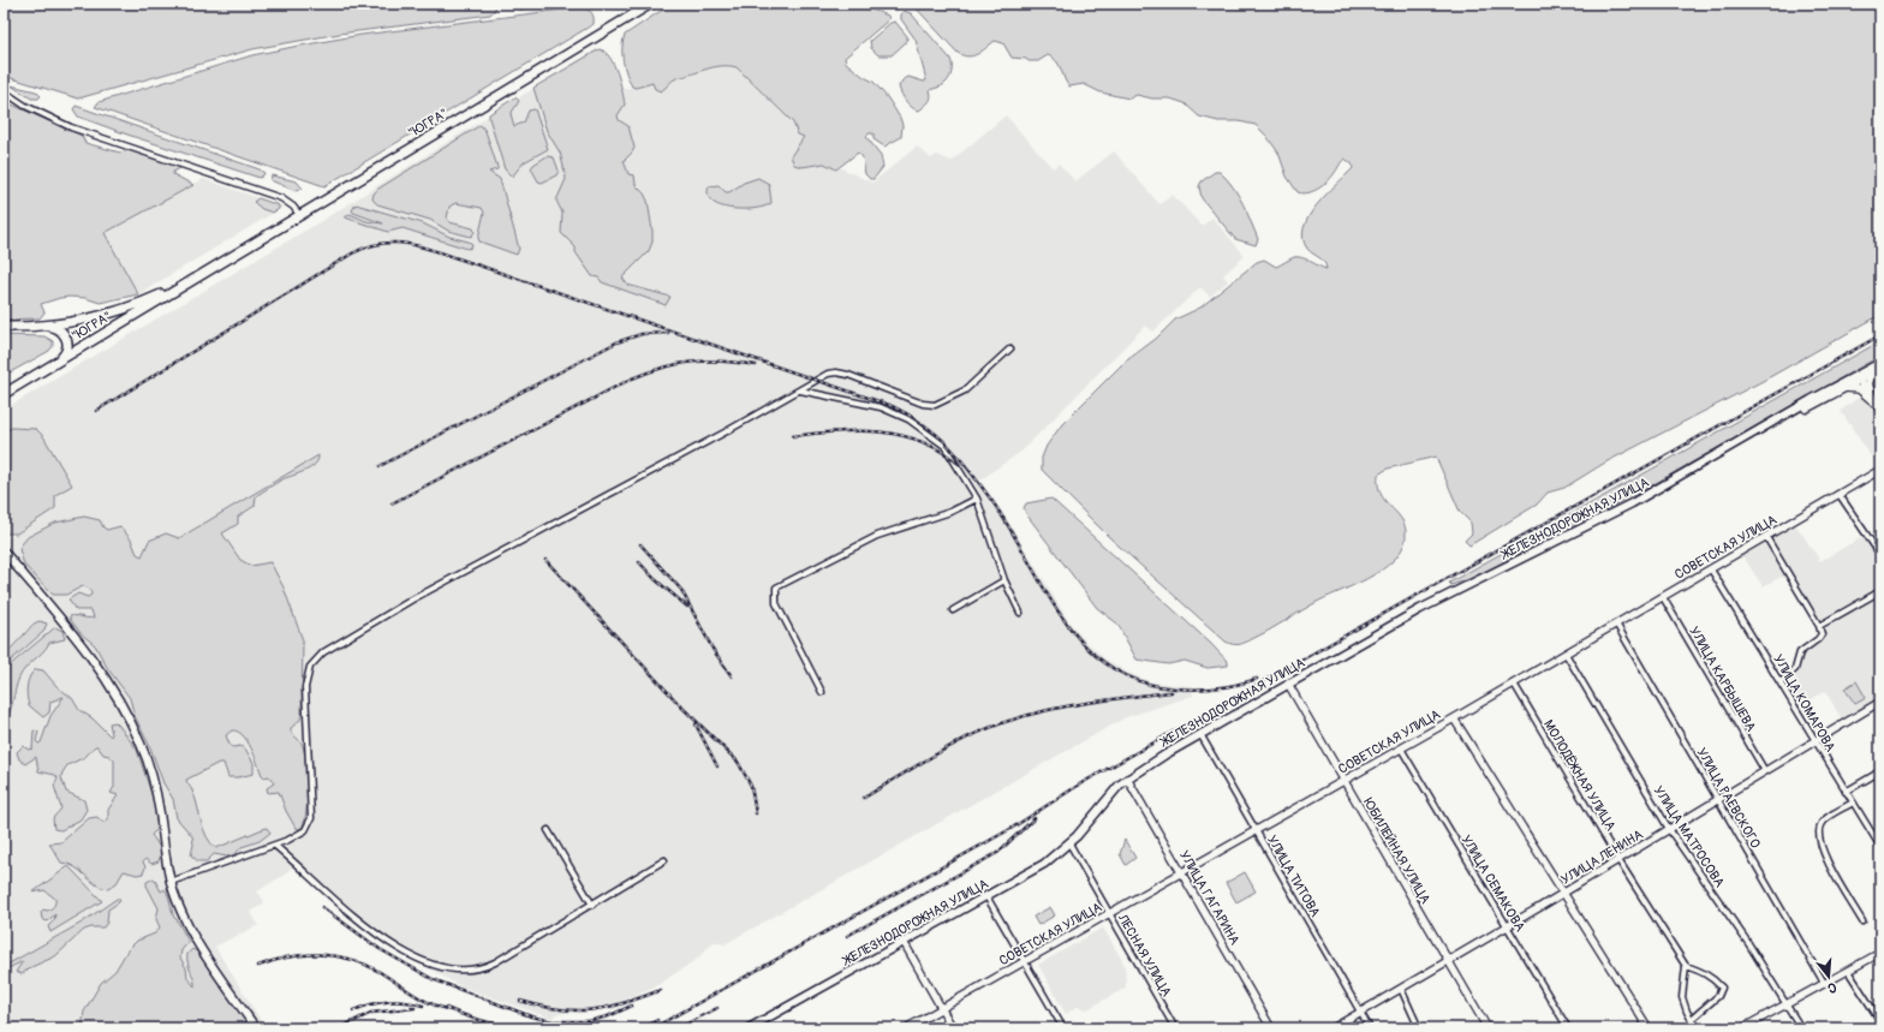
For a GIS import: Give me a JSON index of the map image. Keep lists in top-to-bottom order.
{
  "streets": {
    "highway": ["\"ЮГРА\""],
    "main road": ["ЖЕЛЕЗНОДОРОЖНАЯ УЛИЦА"],
    "street": [
      "СОВЕТСКАЯ УЛИЦА",
      "УЛИЦА КАРБЫШЕВА",
      "УЛИЦА КОМАРОВА",
      "МОЛОДЁЖНАЯ УЛИЦА",
      "УЛИЦА РАЕВСКОГО",
      "УЛИЦА МАТРОСОВА",
      "ЮБИЛЕЙНАЯ УЛИЦА",
      "УЛИЦА ЛЕНИНА",
      "УЛИЦА ТИТОВА",
      "УЛИЦА СЕМАКОВА",
      "УЛИЦА ГАГАРИНА",
      "ЛЕСНАЯ УЛИЦА"
    ]
  },
  "crossings": [
    ["ЖЕЛЕЗНОДОРОЖНАЯ УЛИЦА", "ЮБИЛЕЙНАЯ УЛИЦА"],
    ["ЖЕЛЕЗНОДОРОЖНАЯ УЛИЦА", "УЛИЦА ТИТОВА"],
    ["ЖЕЛЕЗНОДОРОЖНАЯ УЛИЦА", "УЛИЦА ГАГАРИНА"],
    ["ЖЕЛЕЗНОДОРОЖНАЯ УЛИЦА", "ЛЕСНАЯ УЛИЦА"],
    ["СОВЕТСКАЯ УЛИЦА", "УЛИЦА КАРБЫШЕВА"],
    ["СОВЕТСКАЯ УЛИЦА", "УЛИЦА КОМАРОВА"],
    ["СОВЕТСКАЯ УЛИЦА", "МОЛОДЁЖНАЯ УЛИЦА"],
    ["СОВЕТСКАЯ УЛИЦА", "УЛИЦА РАЕВСКОГО"],
    ["СОВЕТСКАЯ УЛИЦА", "УЛИЦА МАТРОСОВА"],
    ["СОВЕТСКАЯ УЛИЦА", "ЮБИЛЕЙНАЯ УЛИЦА"],
    ["СОВЕТСКАЯ УЛИЦА", "УЛИЦА ТИТОВА"],
    ["СОВЕТСКАЯ УЛИЦА", "УЛИЦА СЕМАКОВА"],
    ["СОВЕТСКАЯ УЛИЦА", "УЛИЦА ГАГАРИНА"],
    ["СОВЕТСКАЯ УЛИЦА", "ЛЕСНАЯ УЛИЦА"],
    ["УЛИЦА КАРБЫШЕВА", "УЛИЦА ЛЕНИНА"],
    ["УЛИЦА КОМАРОВА", "УЛИЦА ЛЕНИНА"],
    ["МОЛОДЁЖНАЯ УЛИЦА", "УЛИЦА ЛЕНИНА"],
    ["УЛИЦА РАЕВСКОГО", "УЛИЦА ЛЕНИНА"],
    ["УЛИЦА МАТРОСОВА", "УЛИЦА ЛЕНИНА"],
    ["ЮБИЛЕЙНАЯ УЛИЦА", "УЛИЦА ЛЕНИНА"],
    ["УЛИЦА ЛЕНИНА", "УЛИЦА ТИТОВА"],
    ["УЛИЦА ЛЕНИНА", "УЛИЦА СЕМАКОВА"]
  ],
  "north": "bottom"
}
